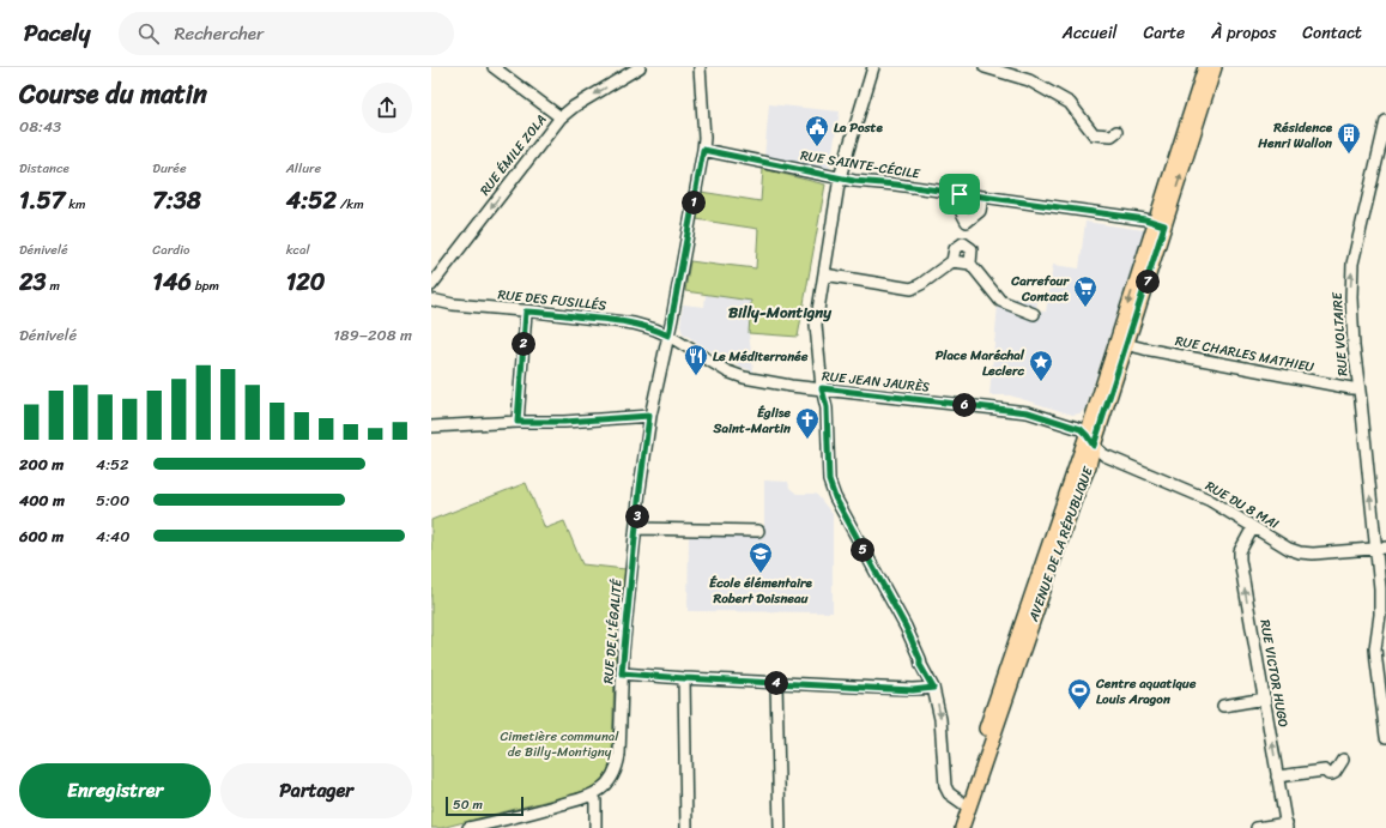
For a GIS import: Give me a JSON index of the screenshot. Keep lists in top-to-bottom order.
{
  "streets": {
    "main road": ["AVENUE DE LA RÉPUBLIQUE"],
    "street": [
      "RUE ÉMILE ZOLA",
      "RUE SAINTE-CÉCILE",
      "RUE DES FUSILLÉS",
      "RUE VOLTAIRE",
      "RUE CHARLES MATHIEU",
      "RUE JEAN JAURÈS",
      "RUE DU 8 MAI",
      "RUE DE L'ÉGALITÉ",
      "RUE VICTOR HUGO"
    ]
  },
  "crossings": [
    ["RUE SAINTE-CÉCILE", "AVENUE DE LA RÉPUBLIQUE"],
    ["RUE SAINTE-CÉCILE", "RUE DE L'ÉGALITÉ"],
    ["RUE DES FUSILLÉS", "RUE JEAN JAURÈS"],
    ["RUE DES FUSILLÉS", "RUE DE L'ÉGALITÉ"],
    ["RUE VOLTAIRE", "RUE CHARLES MATHIEU"],
    ["RUE VOLTAIRE", "RUE DU 8 MAI"],
    ["RUE CHARLES MATHIEU", "AVENUE DE LA RÉPUBLIQUE"],
    ["RUE JEAN JAURÈS", "RUE DU 8 MAI"],
    ["RUE JEAN JAURÈS", "AVENUE DE LA RÉPUBLIQUE"],
    ["RUE JEAN JAURÈS", "RUE DE L'ÉGALITÉ"],
    ["RUE DU 8 MAI", "AVENUE DE LA RÉPUBLIQUE"],
    ["RUE DU 8 MAI", "RUE VICTOR HUGO"]
  ],
  "one_way": ["RUE ÉMILE ZOLA", "RUE VOLTAIRE", "RUE VICTOR HUGO"],
  "districts": ["Billy-Montigny"],
  "parks": ["Cimetière communal de Billy-Montigny"],
  "places": {
    "public building": ["La Poste"],
    "building": ["Résidence Henri Wallon"],
    "supermarket": ["Carrefour Contact"],
    "restaurant": ["Le Méditerranée"],
    "place": ["Place Maréchal Leclerc"],
    "church": ["Église Saint-Martin"],
    "school or university": ["École élémentaire Robert Doisneau"],
    "sports": ["Centre aquatique Louis Aragon"]
  },
  "scale_bar": "50 m",
  "page": {
    "header": "Pacely",
    "search": "Rechercher",
    "nav": [
      "Accueil",
      "Carte",
      "À propos",
      "Contact"
    ],
    "heading": ["Course du matin", "08:43"],
    "stats": [
      ["Distance", "1.57 km"],
      ["Durée", "7:38"],
      ["Allure", "4:52 /km"],
      ["Dénivelé", "23 m"],
      ["Cardio", "146 bpm"],
      ["kcal", "120"]
    ],
    "pins": [
      "1",
      "7",
      "2",
      "6",
      "3",
      "5",
      "4"
    ],
    "chart": ["Dénivelé", "189–208 m"],
    "list": [
      {
        "name": "200 m",
        "note": "4:52"
      },
      {
        "name": "400 m",
        "note": "5:00"
      },
      {
        "name": "600 m",
        "note": "4:40"
      }
    ],
    "buttons": ["Enregistrer", "Partager"],
    "scale": "50 m"
  }
}
